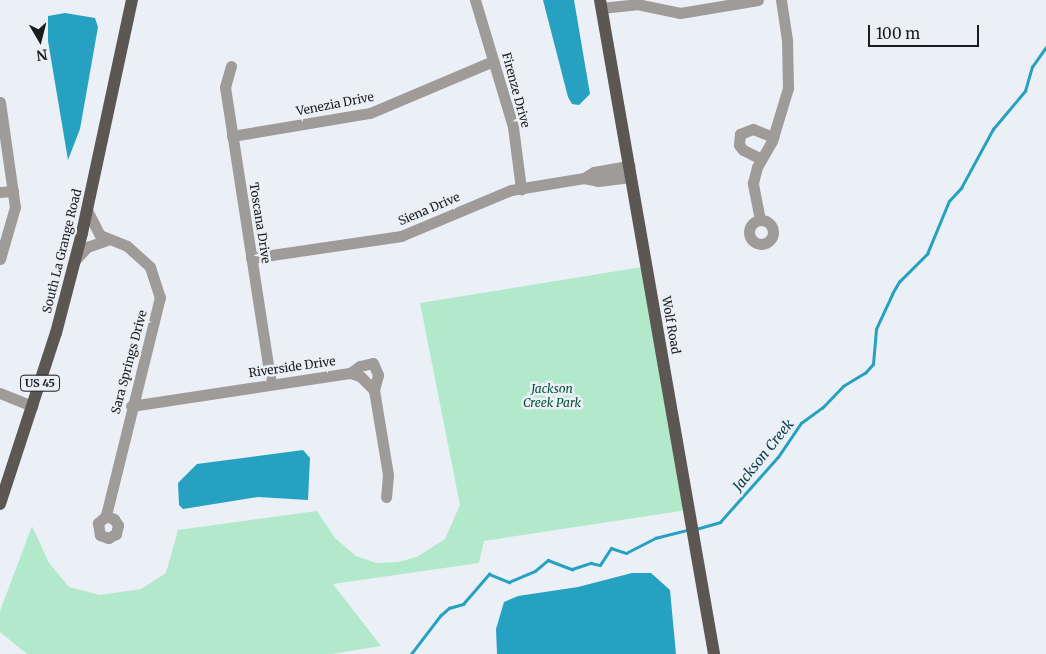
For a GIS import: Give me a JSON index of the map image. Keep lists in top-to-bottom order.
{
  "streets": {
    "main road": ["South La Grange Road", "Wolf Road", "US 45"],
    "street": [
      "Firenze Drive",
      "Venezia Drive",
      "Siena Drive",
      "Toscana Drive",
      "Sara Springs Drive",
      "Riverside Drive"
    ]
  },
  "crossings": [
    ["Firenze Drive", "Venezia Drive"],
    ["Firenze Drive", "Siena Drive"],
    ["Venezia Drive", "Toscana Drive"],
    ["Siena Drive", "Toscana Drive"],
    ["Siena Drive", "Wolf Road"],
    ["Toscana Drive", "Riverside Drive"],
    ["Sara Springs Drive", "Riverside Drive"]
  ],
  "water": ["Jackson Creek"],
  "parks": ["Jackson Creek Park"],
  "scale_bar": "100 m",
  "north": "bottom"
}
